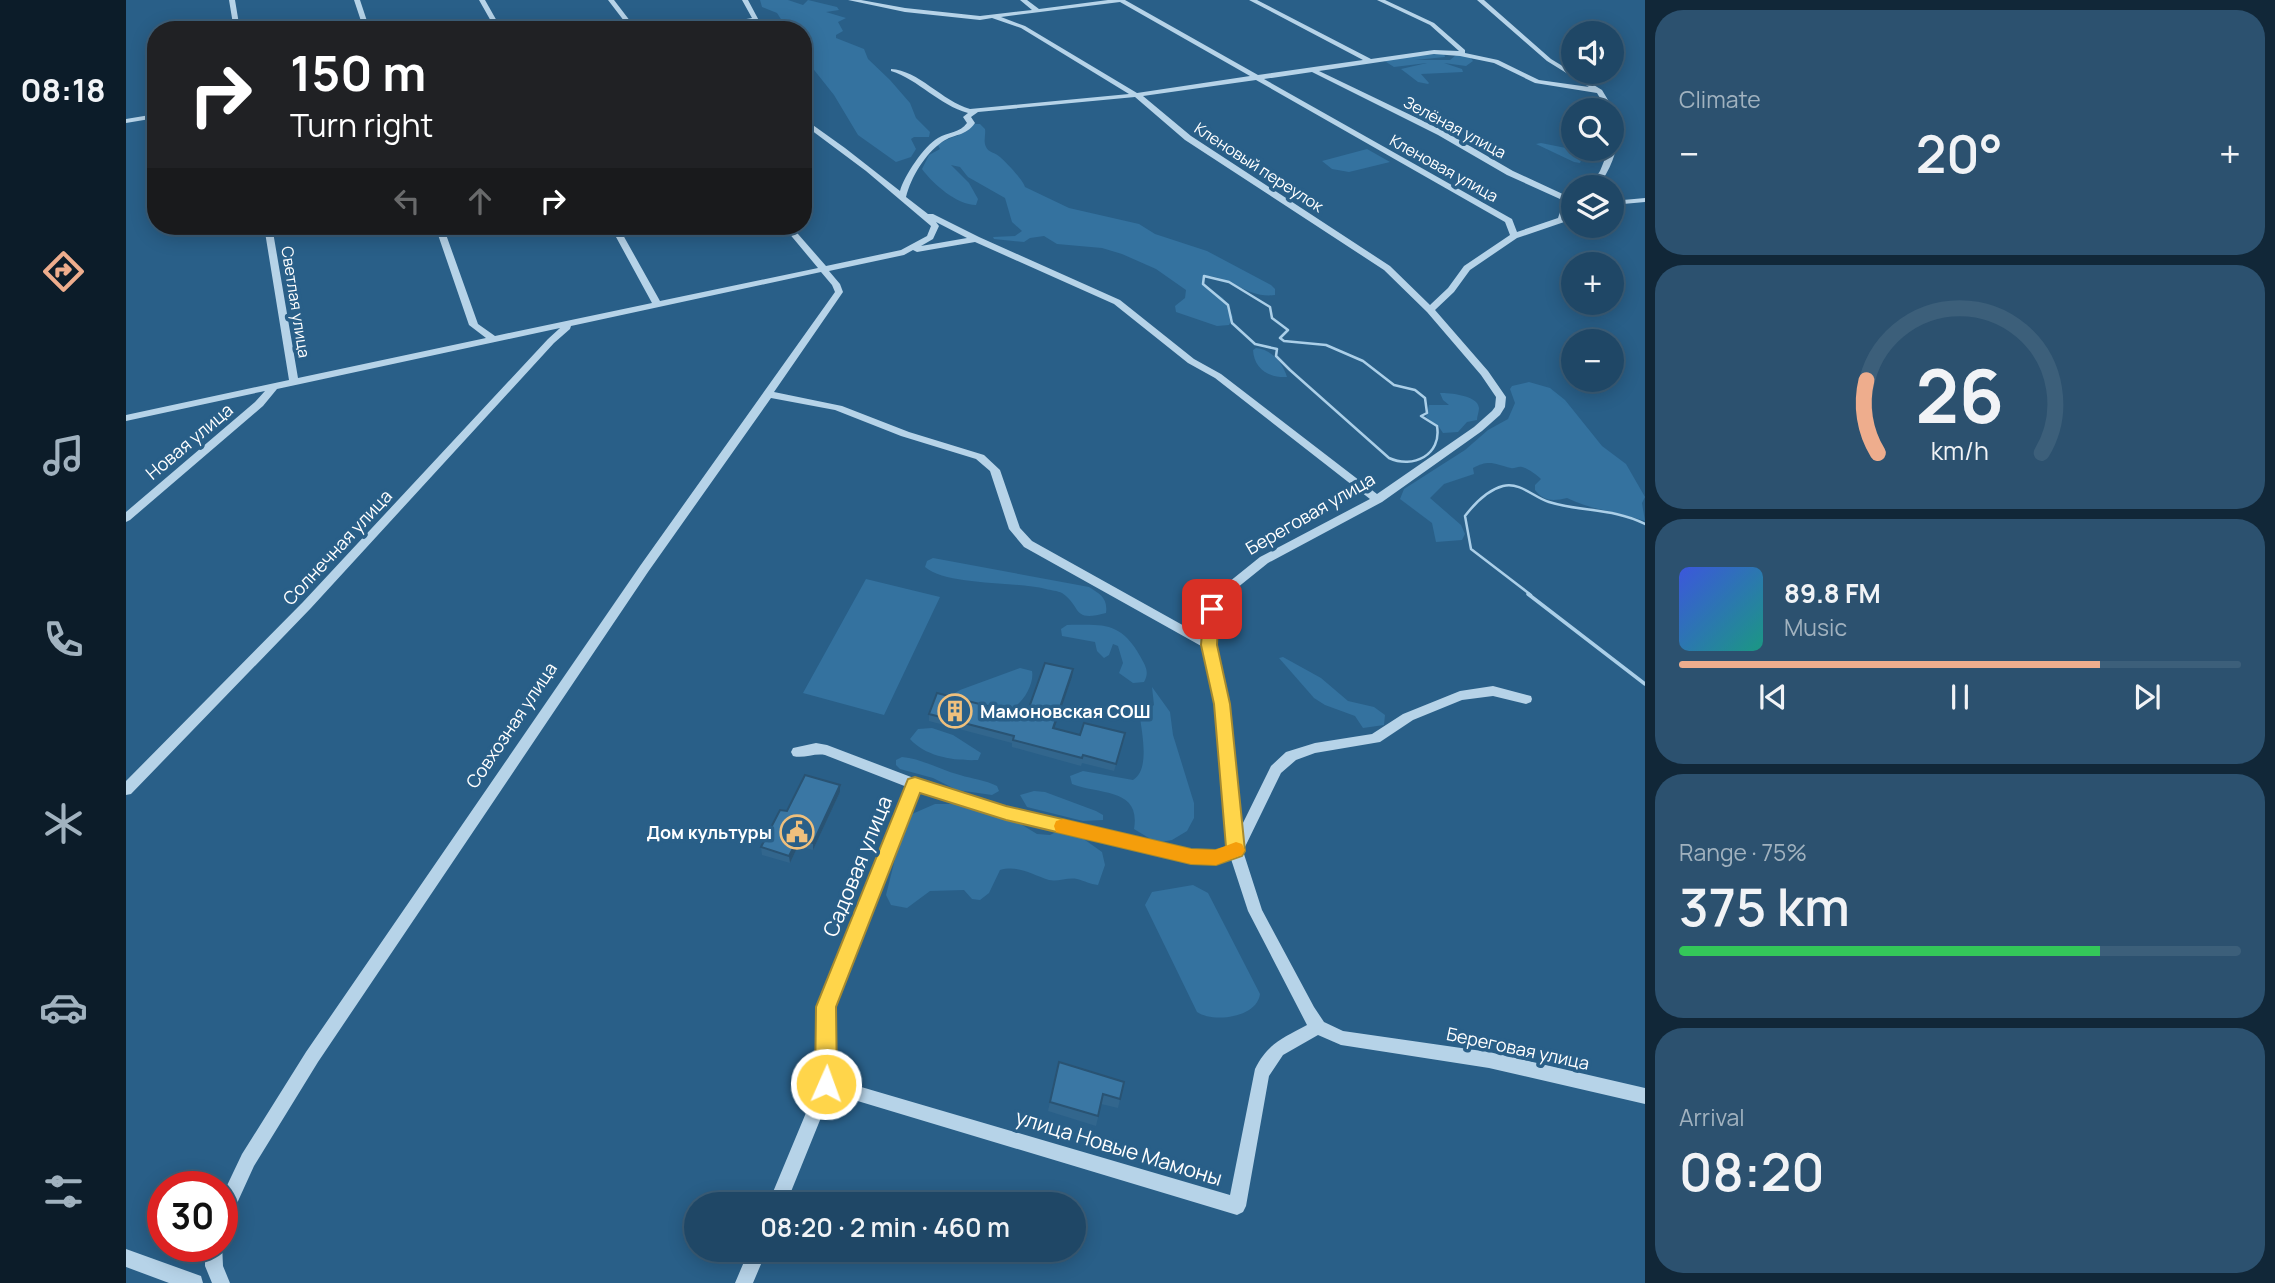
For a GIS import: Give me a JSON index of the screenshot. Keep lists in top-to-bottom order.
{
  "streets": {
    "street": [
      "Зелёная улица",
      "Кленовый переулок",
      "Кленовая улица",
      "Светлая улица",
      "Новая улица",
      "Береговая улица",
      "Солнечная улица",
      "Совхозная улица",
      "Садовая улица",
      "улица Новые Мамоны"
    ]
  },
  "crossings": [
    ["Кленовый переулок", "Береговая улица"],
    ["Береговая улица", "улица Новые Мамоны"],
    ["Садовая улица", "улица Новые Мамоны"]
  ],
  "places": {
    "building": ["Мамоновская СОШ"],
    "public building": ["Дом культуры"]
  },
  "page": {
    "tabs": "08:18",
    "tile": [
      "Climate",
      ["Range · 75%", "375 km"],
      ["Arrival", "08:20"]
    ],
    "map_buttons": ["+", "−"],
    "turn": ["150 m", "Turn right"],
    "heat": ["−", "20°", "+"],
    "song": ["89.8 FM", "Music"],
    "limit": "30",
    "trip": "08:20 · 2 min · 460 m",
    "gauge": ["26", "km/h"]
  }
}
